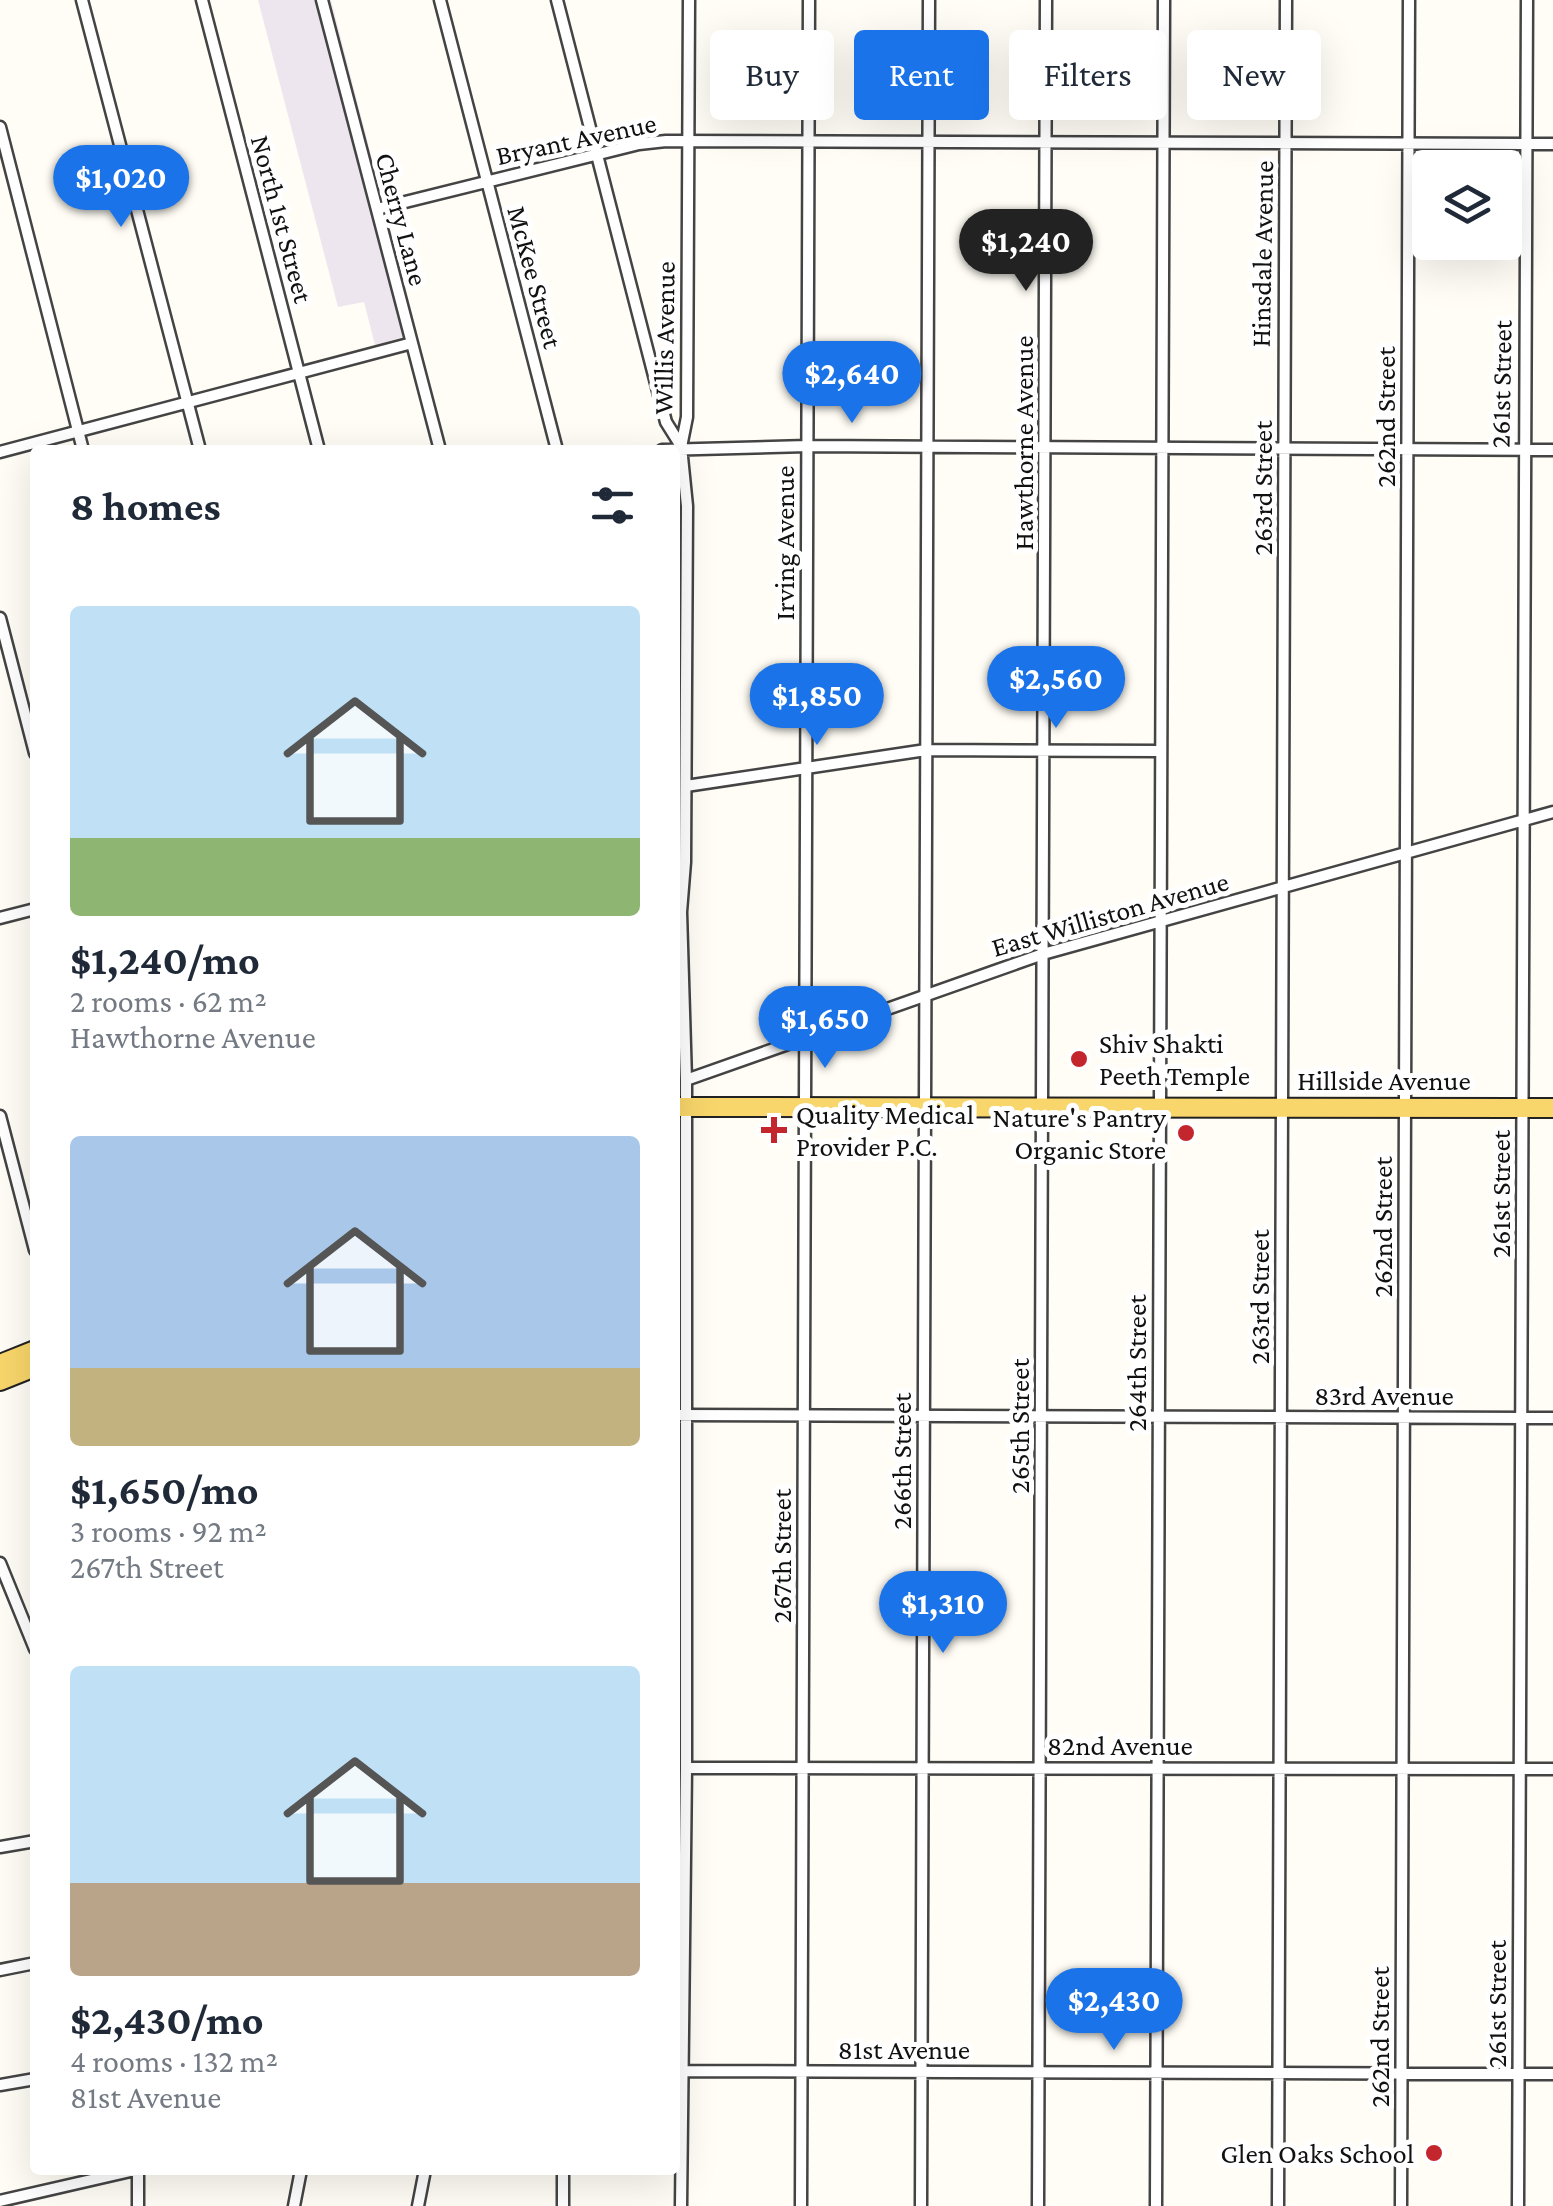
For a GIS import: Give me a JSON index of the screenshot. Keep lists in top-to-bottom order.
{
  "streets": {
    "main road": ["Hillside Avenue"],
    "street": [
      "Bryant Avenue",
      "North 1st Street",
      "Cherry Lane",
      "Hinsdale Avenue",
      "McKee Street",
      "Willis Avenue",
      "261st Street",
      "262nd Street",
      "Hawthorne Avenue",
      "263rd Street",
      "Irving Avenue",
      "East Williston Avenue",
      "264th Street",
      "83rd Avenue",
      "265th Street",
      "266th Street",
      "267th Street",
      "82nd Avenue",
      "81st Avenue"
    ]
  },
  "crossings": [
    ["Bryant Avenue", "Cherry Lane"],
    ["Bryant Avenue", "Hinsdale Avenue"],
    ["Bryant Avenue", "McKee Street"],
    ["Bryant Avenue", "Willis Avenue"],
    ["Bryant Avenue", "261st Street"],
    ["Bryant Avenue", "262nd Street"],
    ["Bryant Avenue", "Hawthorne Avenue"],
    ["Bryant Avenue", "Irving Avenue"],
    ["Bryant Avenue", "264th Street"],
    ["Bryant Avenue", "266th Street"],
    ["Hinsdale Avenue", "263rd Street"],
    ["Willis Avenue", "East Williston Avenue"],
    ["Willis Avenue", "Hillside Avenue"],
    ["Willis Avenue", "82nd Avenue"],
    ["261st Street", "East Williston Avenue"],
    ["261st Street", "Hillside Avenue"],
    ["261st Street", "83rd Avenue"],
    ["261st Street", "82nd Avenue"],
    ["261st Street", "81st Avenue"],
    ["262nd Street", "East Williston Avenue"],
    ["262nd Street", "Hillside Avenue"],
    ["262nd Street", "83rd Avenue"],
    ["262nd Street", "82nd Avenue"],
    ["262nd Street", "81st Avenue"],
    ["Hawthorne Avenue", "265th Street"],
    ["263rd Street", "East Williston Avenue"],
    ["263rd Street", "Hillside Avenue"],
    ["263rd Street", "83rd Avenue"],
    ["263rd Street", "82nd Avenue"],
    ["263rd Street", "81st Avenue"],
    ["Irving Avenue", "267th Street"],
    ["East Williston Avenue", "264th Street"],
    ["East Williston Avenue", "265th Street"],
    ["East Williston Avenue", "266th Street"],
    ["East Williston Avenue", "267th Street"],
    ["Hillside Avenue", "264th Street"],
    ["Hillside Avenue", "265th Street"],
    ["Hillside Avenue", "266th Street"],
    ["Hillside Avenue", "267th Street"],
    ["264th Street", "83rd Avenue"],
    ["264th Street", "82nd Avenue"],
    ["264th Street", "81st Avenue"],
    ["83rd Avenue", "265th Street"],
    ["83rd Avenue", "266th Street"],
    ["83rd Avenue", "267th Street"],
    ["265th Street", "82nd Avenue"],
    ["265th Street", "81st Avenue"],
    ["266th Street", "82nd Avenue"],
    ["266th Street", "81st Avenue"],
    ["267th Street", "82nd Avenue"],
    ["267th Street", "81st Avenue"]
  ],
  "places": {
    "other": ["Shiv Shakti Peeth Temple", "Nature's Pantry Organic Store", "Glen Oaks School"],
    "health": ["Quality Medical Provider P.C."]
  },
  "page": {
    "chip": [
      "Buy",
      "Rent",
      "Filters",
      "New"
    ],
    "price": [
      "$1,020",
      "$1,240",
      "$2,640",
      "$2,560",
      "$1,850",
      "$1,650",
      "$1,310",
      "$2,430"
    ],
    "heading": "8 homes",
    "list": [
      {
        "name": "$1,240/mo",
        "note": "2 rooms · 62 m² · Hawthorne Avenue"
      },
      {
        "name": "$1,650/mo",
        "note": "3 rooms · 92 m² · 267th Street"
      },
      {
        "name": "$2,430/mo",
        "note": "4 rooms · 132 m² · 81st Avenue"
      }
    ]
  }
}
